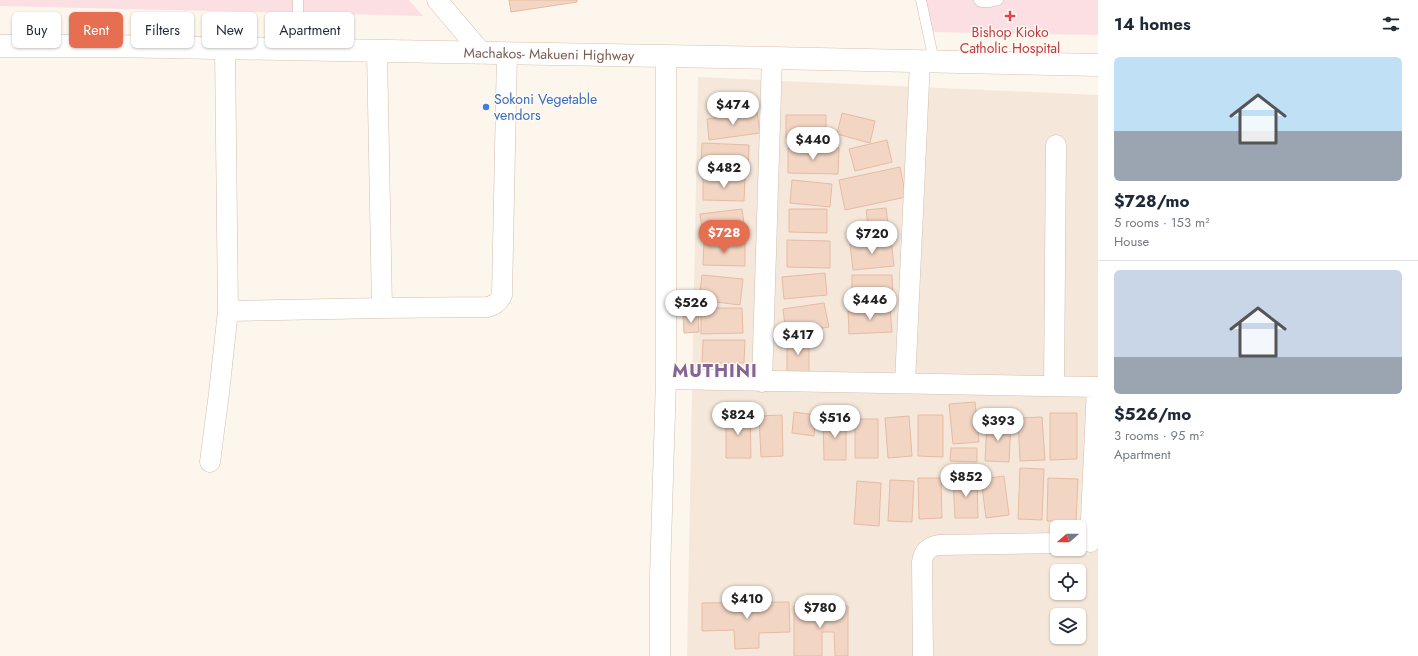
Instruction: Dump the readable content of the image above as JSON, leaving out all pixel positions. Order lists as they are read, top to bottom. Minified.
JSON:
{"streets":{"main road":["Machakos- Makueni Highway"]},"districts":["MUTHINI"],"places":{"health":["Bishop Kioko Catholic Hospital"],"other":["Sokoni Vegetable vendors"]},"north":"left","page":{"heading":"14 homes","chip":["Buy","Rent","Filters","New","Apartment"],"list":[{"name":"$728/mo","note":"5 rooms · 153 m² · House"},{"name":"$526/mo","note":"3 rooms · 95 m² · Apartment"}],"price":["$474","$440","$482","$728","$720","$446","$526","$417","$824","$516","$393","$852","$410","$780"]}}
